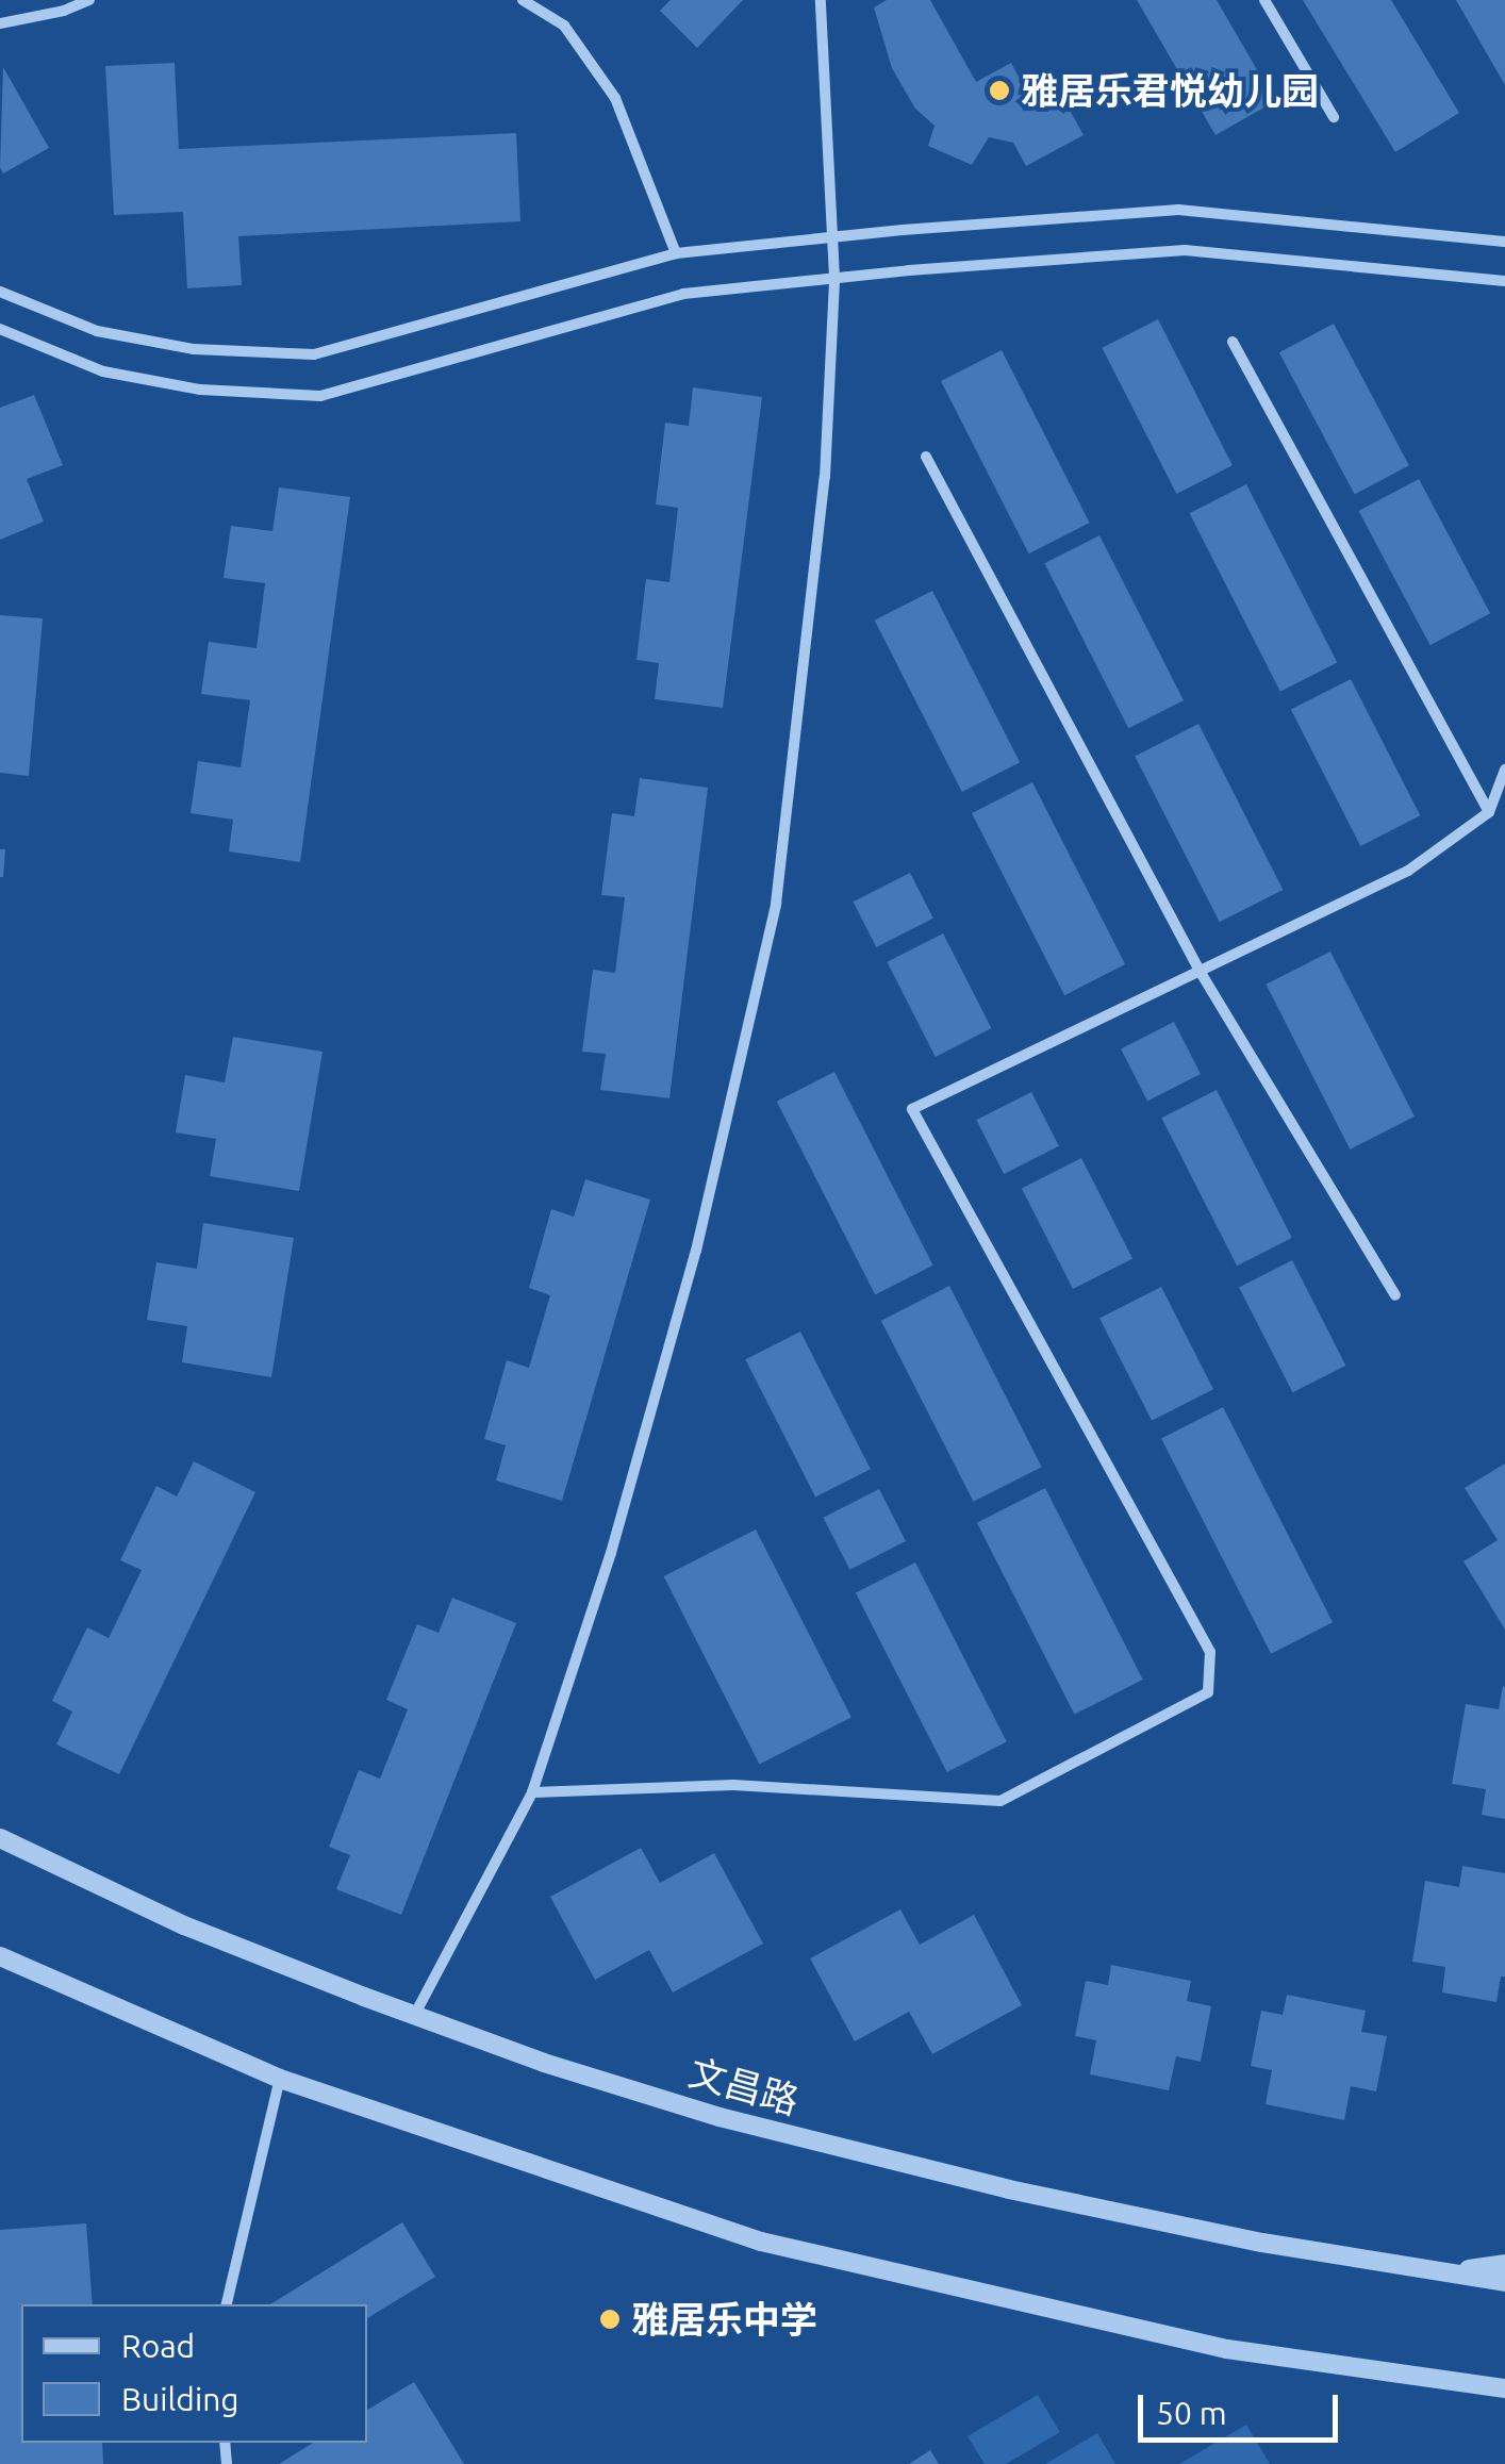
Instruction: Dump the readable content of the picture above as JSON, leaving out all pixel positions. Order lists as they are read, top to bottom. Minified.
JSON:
{"streets":{"street":["文昌路"]},"places":["雅居乐君悦幼儿园","雅居乐中学"],"legend":["Road","Building"],"scale_bar":"50 m"}
